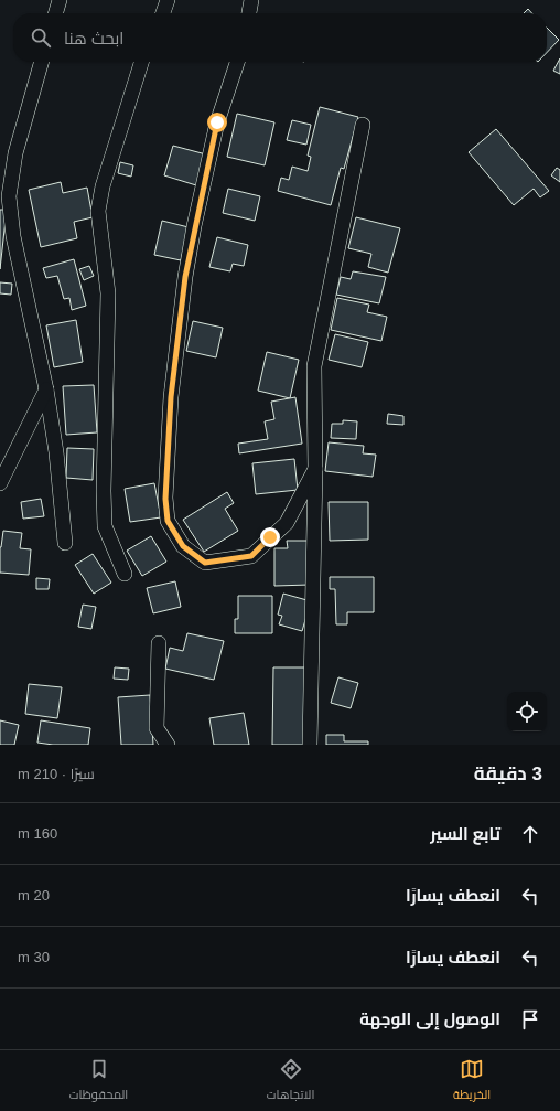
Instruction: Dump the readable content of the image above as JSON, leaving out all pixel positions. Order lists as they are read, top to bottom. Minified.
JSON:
{"page":{"search":"ابحث هنا","heading":["3 دقيقة","سيرًا · 210 m"],"list":[["تابع السير","160 m"],["انعطف يسارًا","20 m"],["انعطف يسارًا","30 m"],"الوصول إلى الوجهة"],"nav":["الخريطة","الاتجاهات","المحفوظات"]}}
